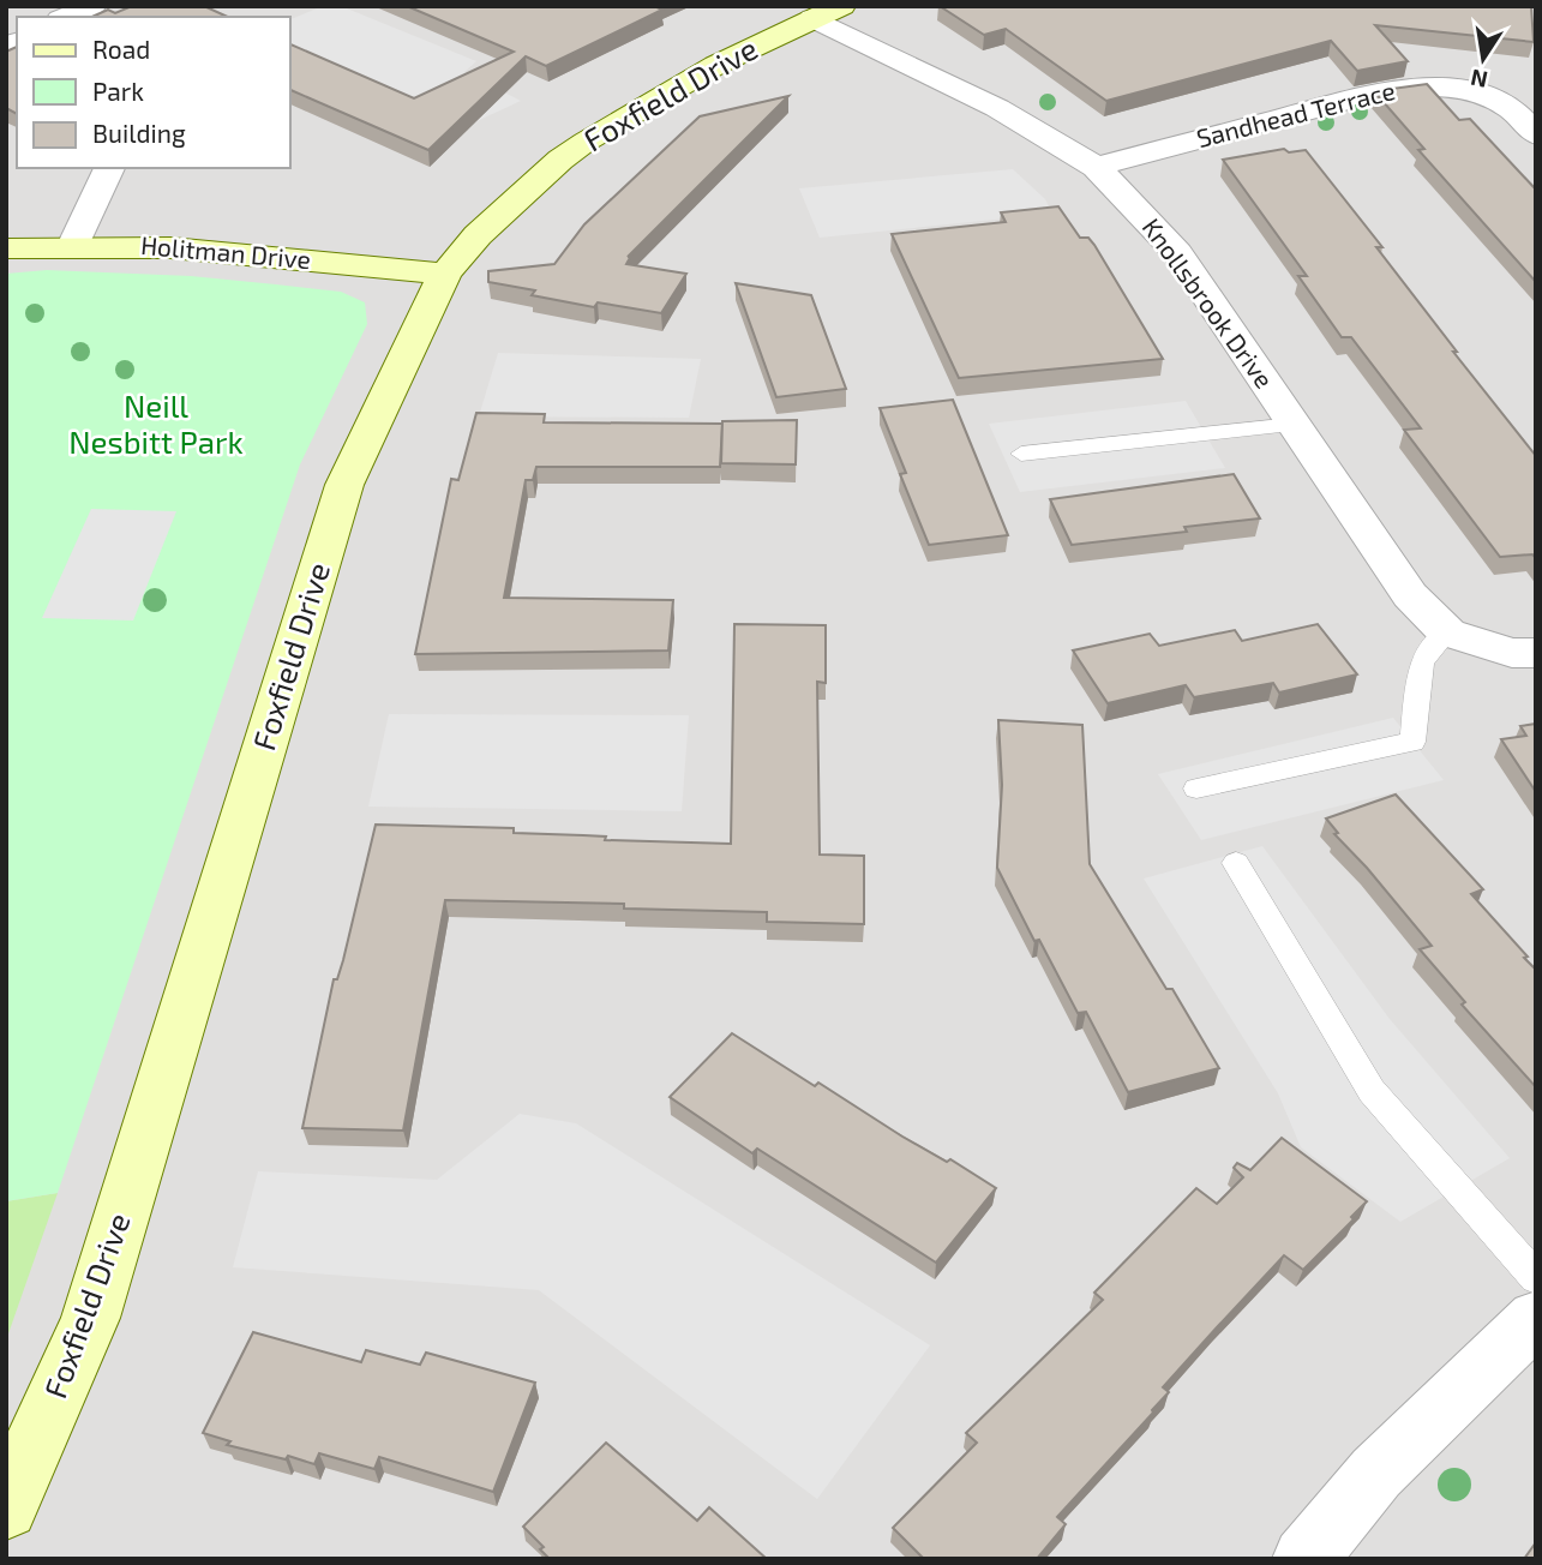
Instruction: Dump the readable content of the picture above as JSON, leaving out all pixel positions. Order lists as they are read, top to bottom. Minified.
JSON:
{"streets":{"street":["Foxfield Drive","Sandhead Terrace","Holitman Drive","Knollsbrook Drive"]},"crossings":[["Foxfield Drive","Holitman Drive"],["Foxfield Drive","Knollsbrook Drive"],["Sandhead Terrace","Knollsbrook Drive"]],"parks":["Neill Nesbitt Park"],"legend":["Road","Park","Building"],"north":"bottom"}
